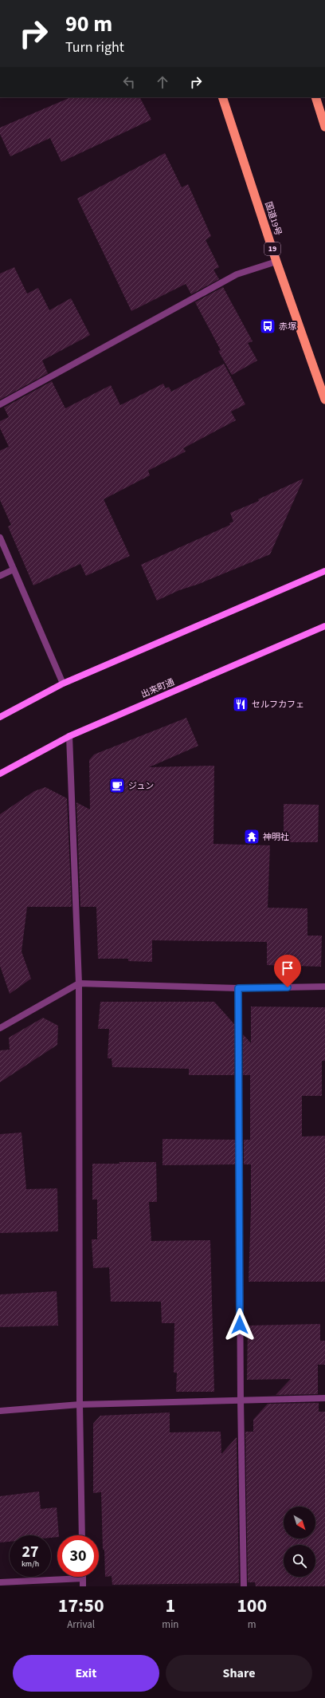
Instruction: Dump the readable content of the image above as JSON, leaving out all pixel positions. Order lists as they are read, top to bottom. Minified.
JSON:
{"streets":{"highway":["国道19号","19"],"main road":["出来町通"]},"places":{"bus stop":["赤塚"],"restaurant":["セルフカフェ"],"cafe":["ジュン"],"temple":["神明社"]},"north":"bottom right","page":{"turn":["90 m","Turn right"],"speed":"27 km/h","limit":"30","eta":["17:50","Arrival","1","min","100","m"],"buttons":["Exit","Share"]}}
